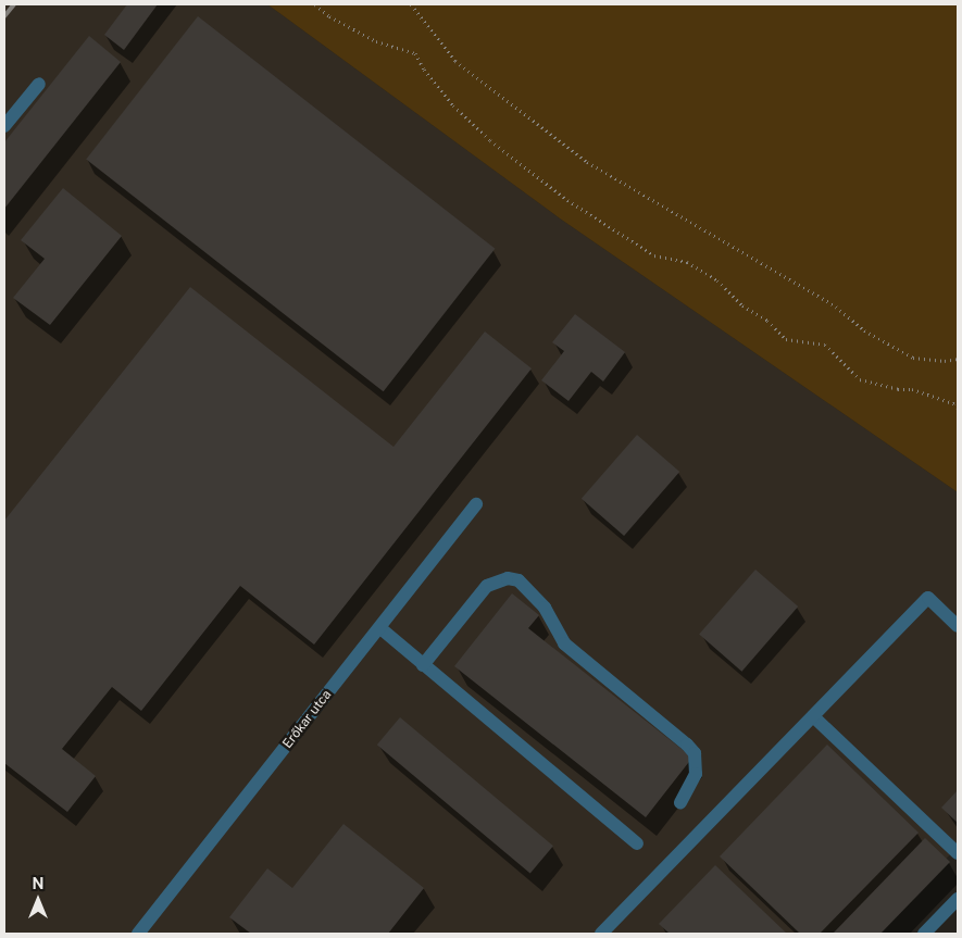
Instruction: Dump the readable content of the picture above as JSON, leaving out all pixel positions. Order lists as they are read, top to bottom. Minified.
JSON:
{"streets":{"street":["Erőkar utca"]},"north":"top"}
